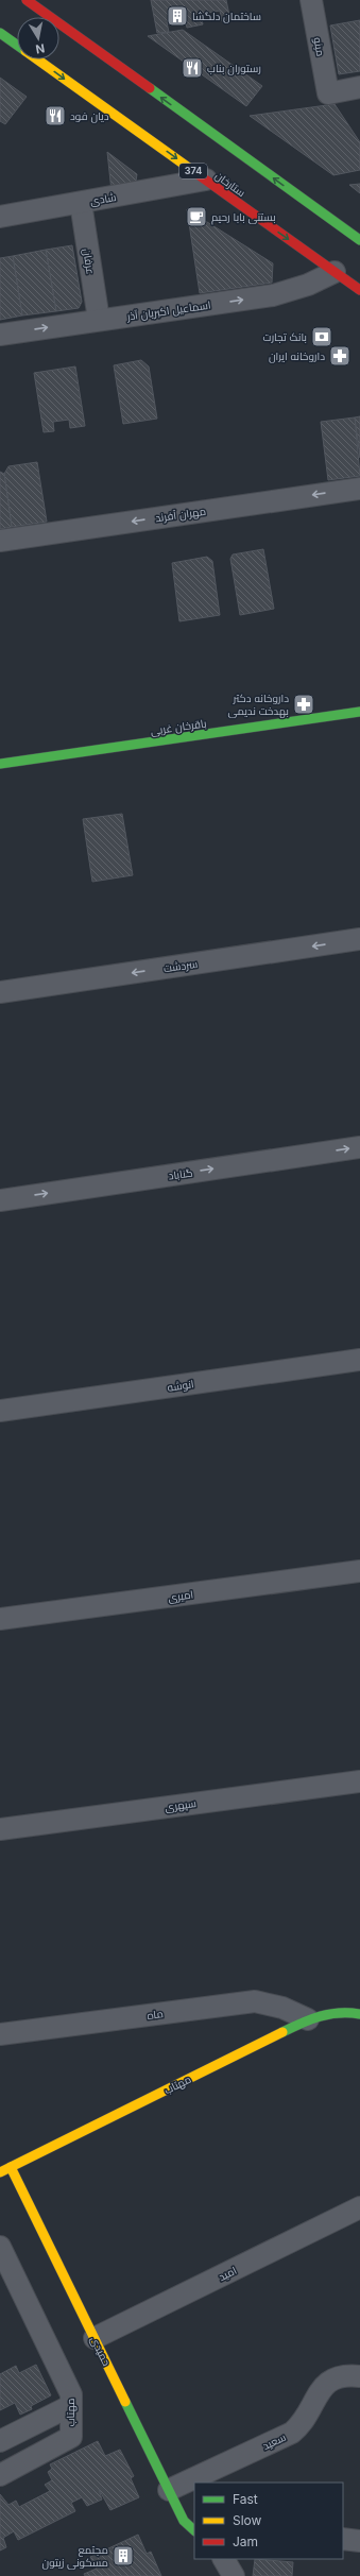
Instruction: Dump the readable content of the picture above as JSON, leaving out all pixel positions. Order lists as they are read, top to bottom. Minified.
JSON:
{"streets":{"main road":["374","ستارخان","باقرخان غربی","مهتاب","حمیدی"],"street":["مینو","شادی","عرفان","اسماعیل اکبریان آذر","مهران آفرند","سردشت","گناباد","انوشه","امیری","سپهری","ماه","امید","سعید"]},"crossings":[["ستارخان","شادی"],["ستارخان","اسماعیل اکبریان آذر"],["شادی","عرفان"],["عرفان","اسماعیل اکبریان آذر"],["ماه","مهتاب"],["مهتاب","حمیدی"],["امید","حمیدی"],["حمیدی","سعید"]],"one_way":["اسماعیل اکبریان آذر","مهران آفرند","سردشت","گناباد"],"places":{"building":["ساختمان دلگشا","مجتمع مسکونی زیتون"],"restaurant":["رستوران بناب","دیان فود"],"cafe":["بستنی بابا رحیم"],"bank":["بانک تجارت"],"pharmacy":["داروخانه ایران","داروخانه دکتر بهدخت ندیمی"]},"legend":["Fast","Slow","Jam"],"north":"bottom"}
